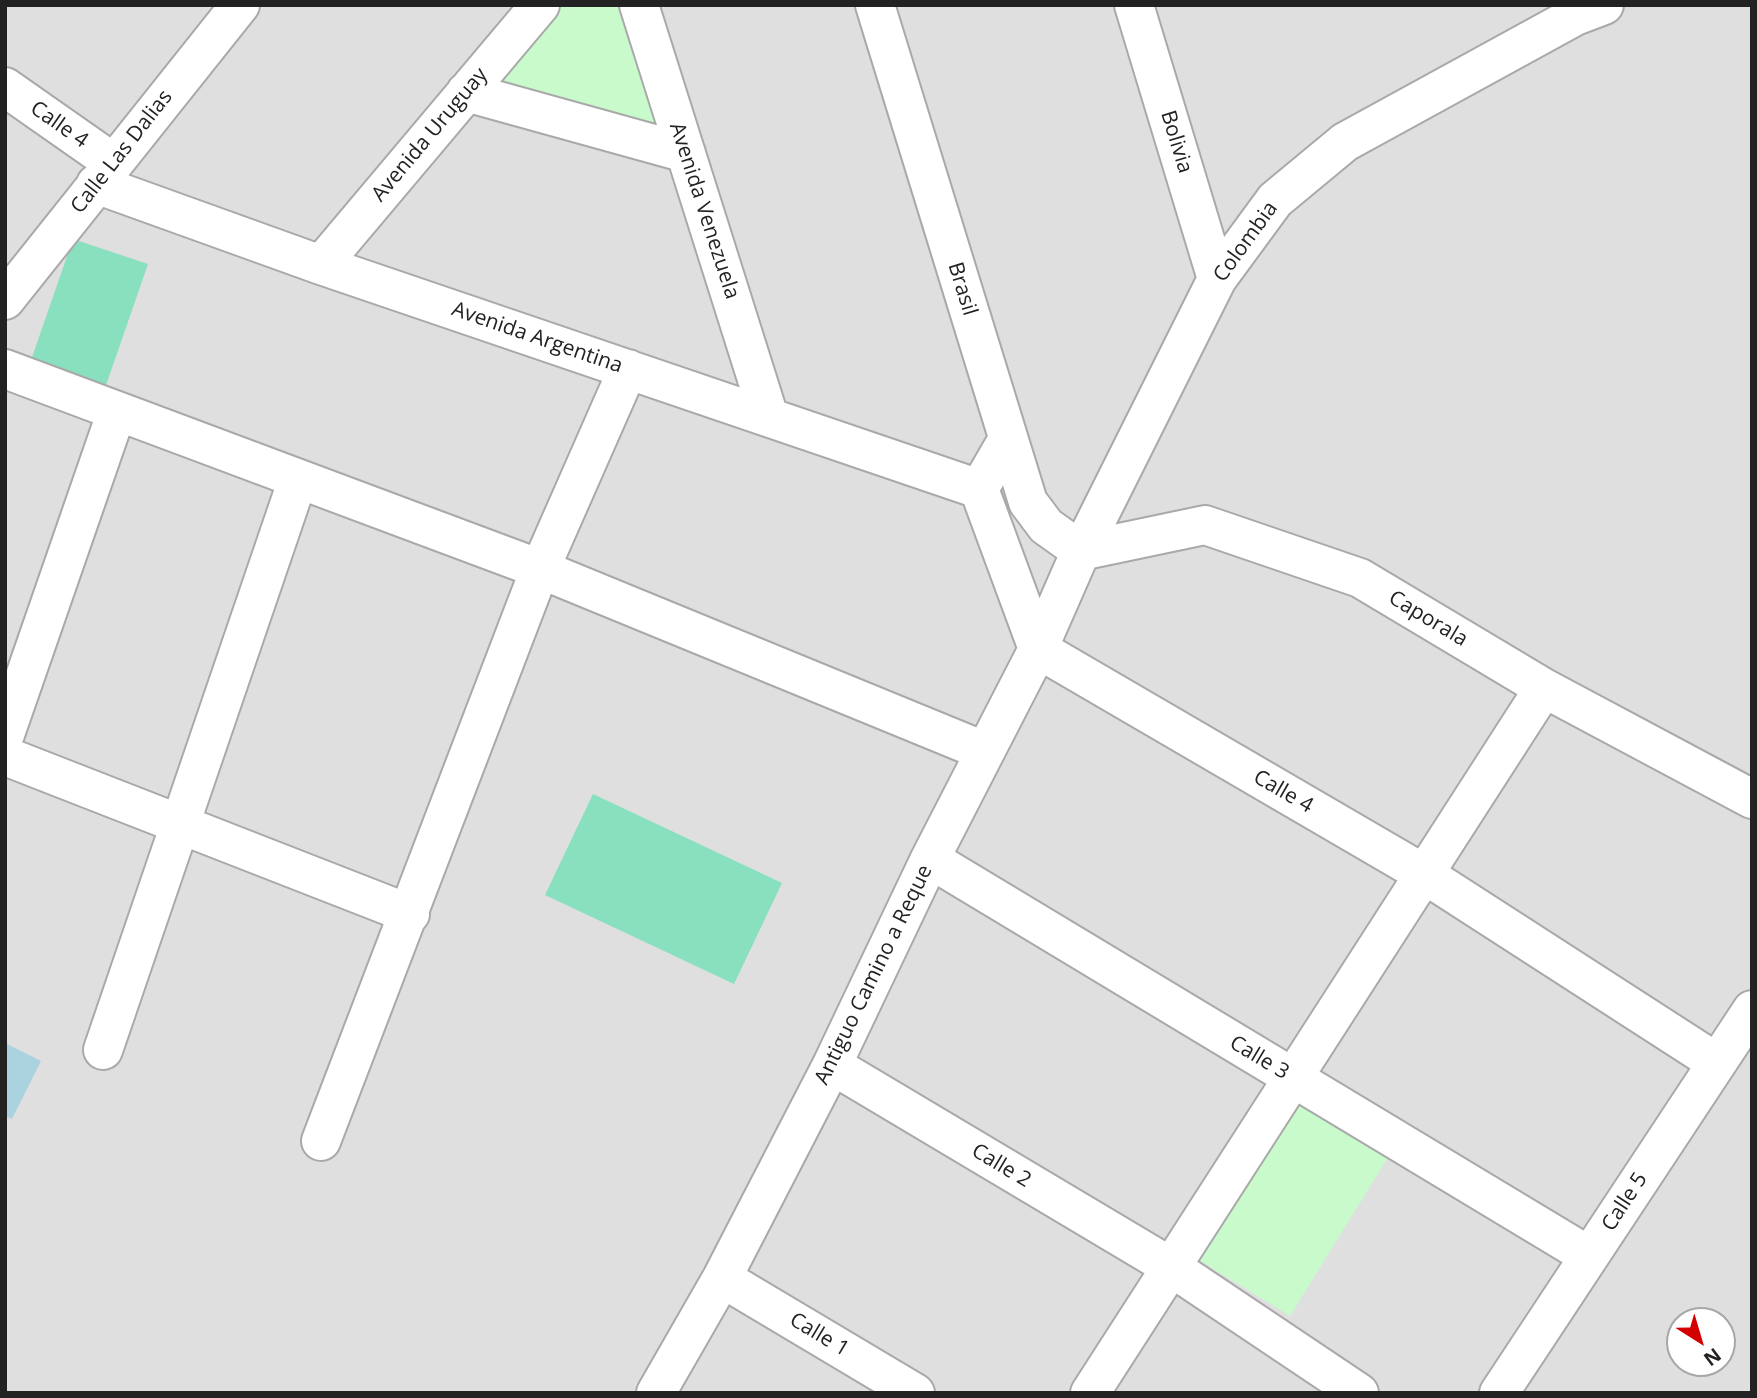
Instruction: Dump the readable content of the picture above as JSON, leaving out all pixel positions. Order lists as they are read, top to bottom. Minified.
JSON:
{"streets":{"street":["Calle 4","Avenida Uruguay","Bolivia","Calle Las Dalias","Avenida Venezuela","Colombia","Brasil","Avenida Argentina","Caporala","Antiguo Camino a Reque","Calle 3","Calle 2","Calle 5","Calle 1"]},"crossings":[["Calle 4","Calle Las Dalias"],["Calle 4","Avenida Argentina"],["Calle 4","Antiguo Camino a Reque"],["Calle 4","Calle 5"],["Avenida Uruguay","Avenida Argentina"],["Bolivia","Colombia"],["Calle Las Dalias","Avenida Argentina"],["Avenida Venezuela","Avenida Argentina"],["Colombia","Brasil"],["Colombia","Caporala"],["Colombia","Antiguo Camino a Reque"],["Brasil","Caporala"],["Brasil","Antiguo Camino a Reque"],["Caporala","Antiguo Camino a Reque"],["Antiguo Camino a Reque","Calle 3"],["Antiguo Camino a Reque","Calle 2"],["Antiguo Camino a Reque","Calle 1"],["Calle 3","Calle 5"]],"north":"bottom right"}
